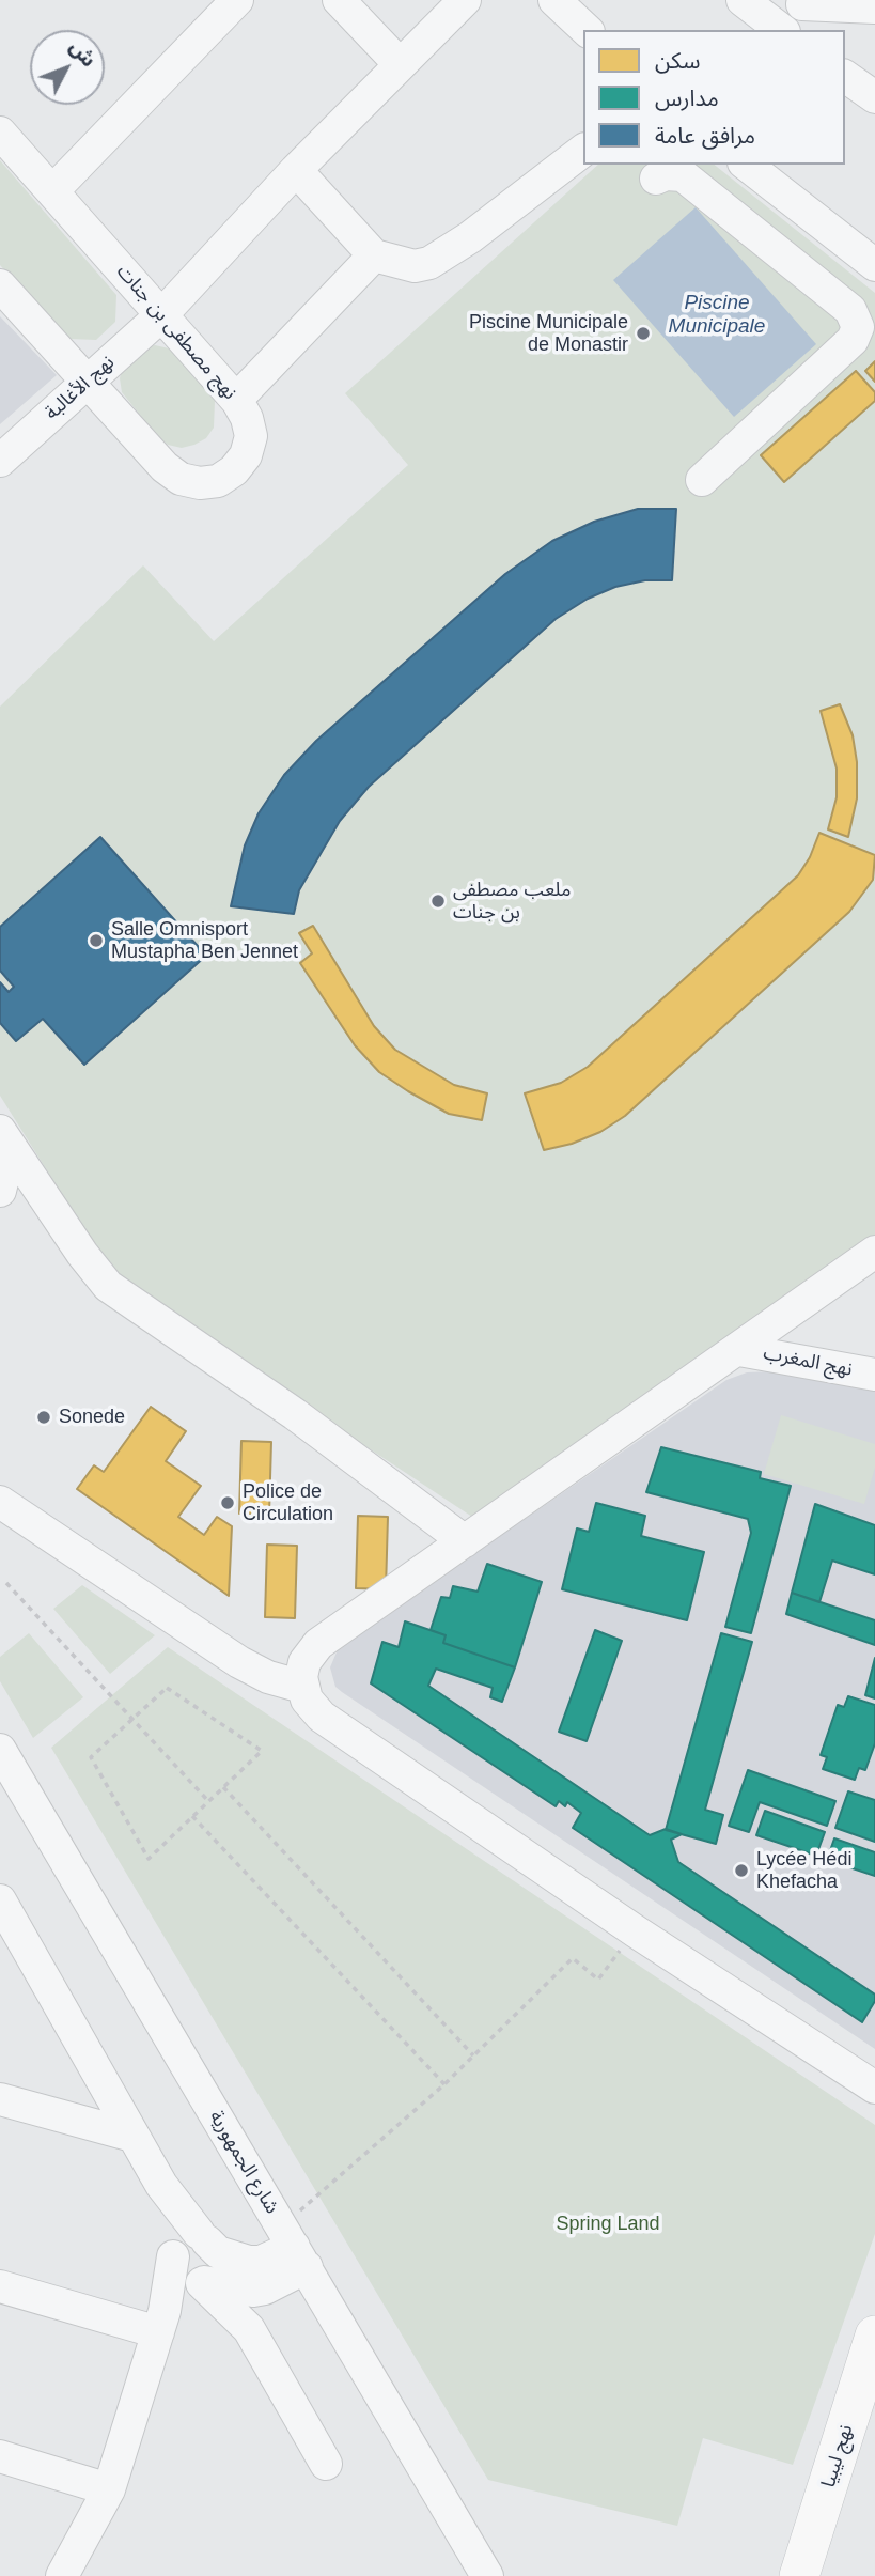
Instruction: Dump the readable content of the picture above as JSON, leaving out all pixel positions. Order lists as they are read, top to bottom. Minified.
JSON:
{"streets":{"main road":["نهج ليبيا"],"street":["نهج مصطفى بن جنات","نهج الأغالبة","نهج المغرب","شارع الجمهورية"]},"crossings":[["نهج مصطفى بن جنات","نهج الأغالبة"]],"water":["Piscine Municipale"],"parks":["Spring Land"],"places":["Piscine Municipale de Monastir","ملعب مصطفى بن جنات","Salle Omnisport Mustapha Ben Jennet","Sonede","Police de Circulation","Lycée Hédi Khefacha"],"legend":["سكن","مدارس","مرافق عامة"],"north":"top right"}
